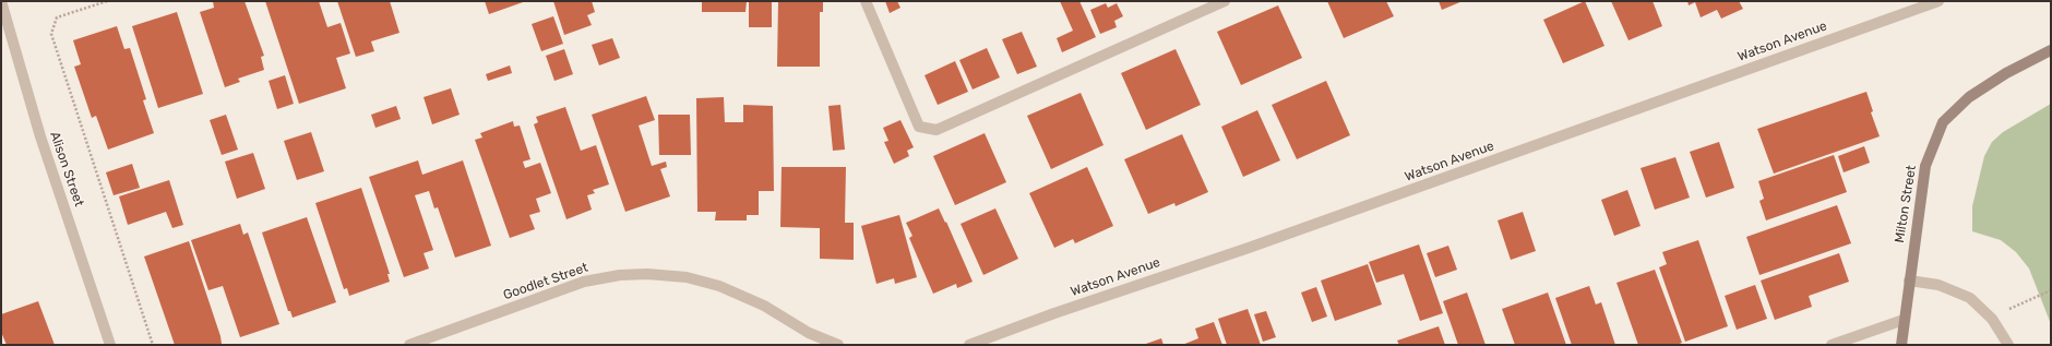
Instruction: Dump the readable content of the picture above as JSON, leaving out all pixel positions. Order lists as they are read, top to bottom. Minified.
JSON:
{"streets":{"main road":["Milton Street"],"street":["Watson Avenue","Alison Street","Goodlet Street"]}}
